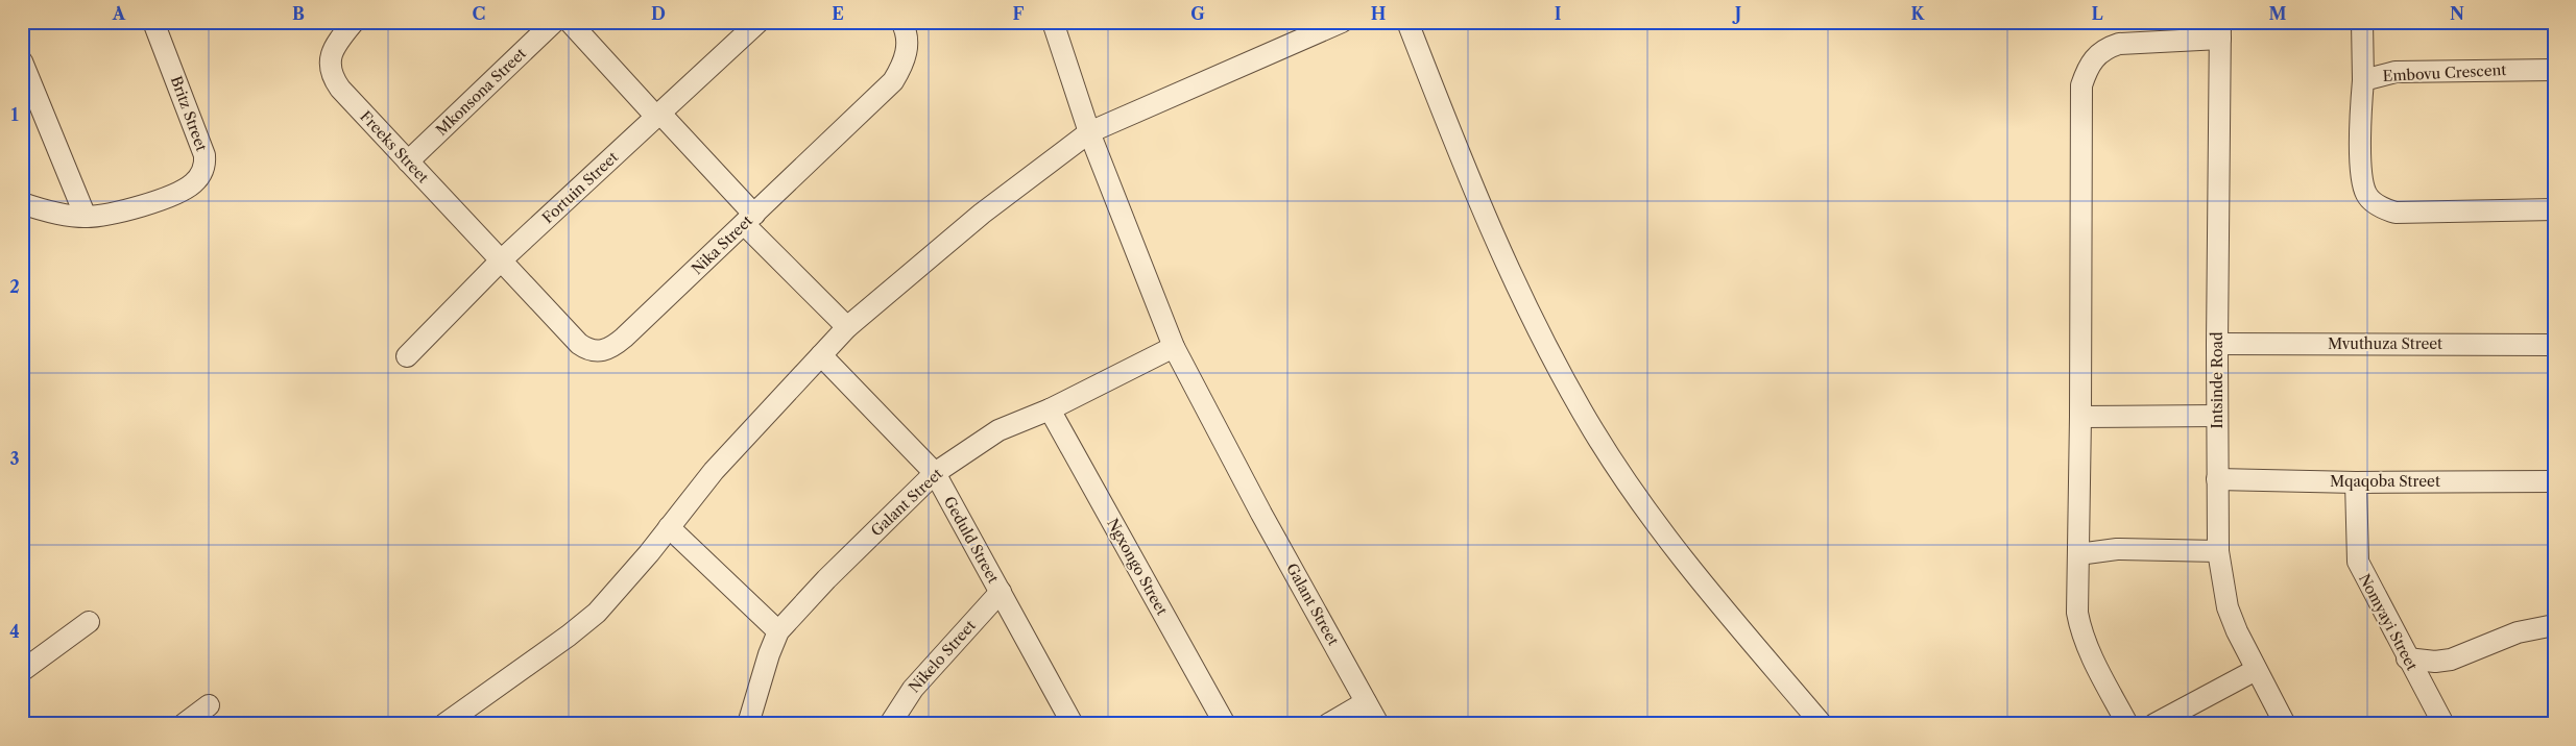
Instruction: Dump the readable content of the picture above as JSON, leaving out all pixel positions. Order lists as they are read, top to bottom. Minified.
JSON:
{"streets":{"street":["Embovu Crescent","Mkonsona Street","Britz Street","Freeks Street","Fortuin Street","Nika Street","Mvuthuza Street","Intsinde Road","Mqaqoba Street","Galant Street","Geduld Street","Ngxongo Street","Nomyayi Street","Nikelo Street"]},"crossings":[["Mkonsona Street","Freeks Street"],["Freeks Street","Fortuin Street"],["Freeks Street","Nika Street"],["Fortuin Street","Nika Street"],["Mvuthuza Street","Intsinde Road"],["Intsinde Road","Mqaqoba Street"],["Mqaqoba Street","Nomyayi Street"],["Galant Street","Geduld Street"],["Galant Street","Ngxongo Street"],["Geduld Street","Nikelo Street"]],"grid":{"columns":["A","B","C","D","E","F","G","H","I","J","K","L","M","N"],"rows":["1","2","3","4"]}}
